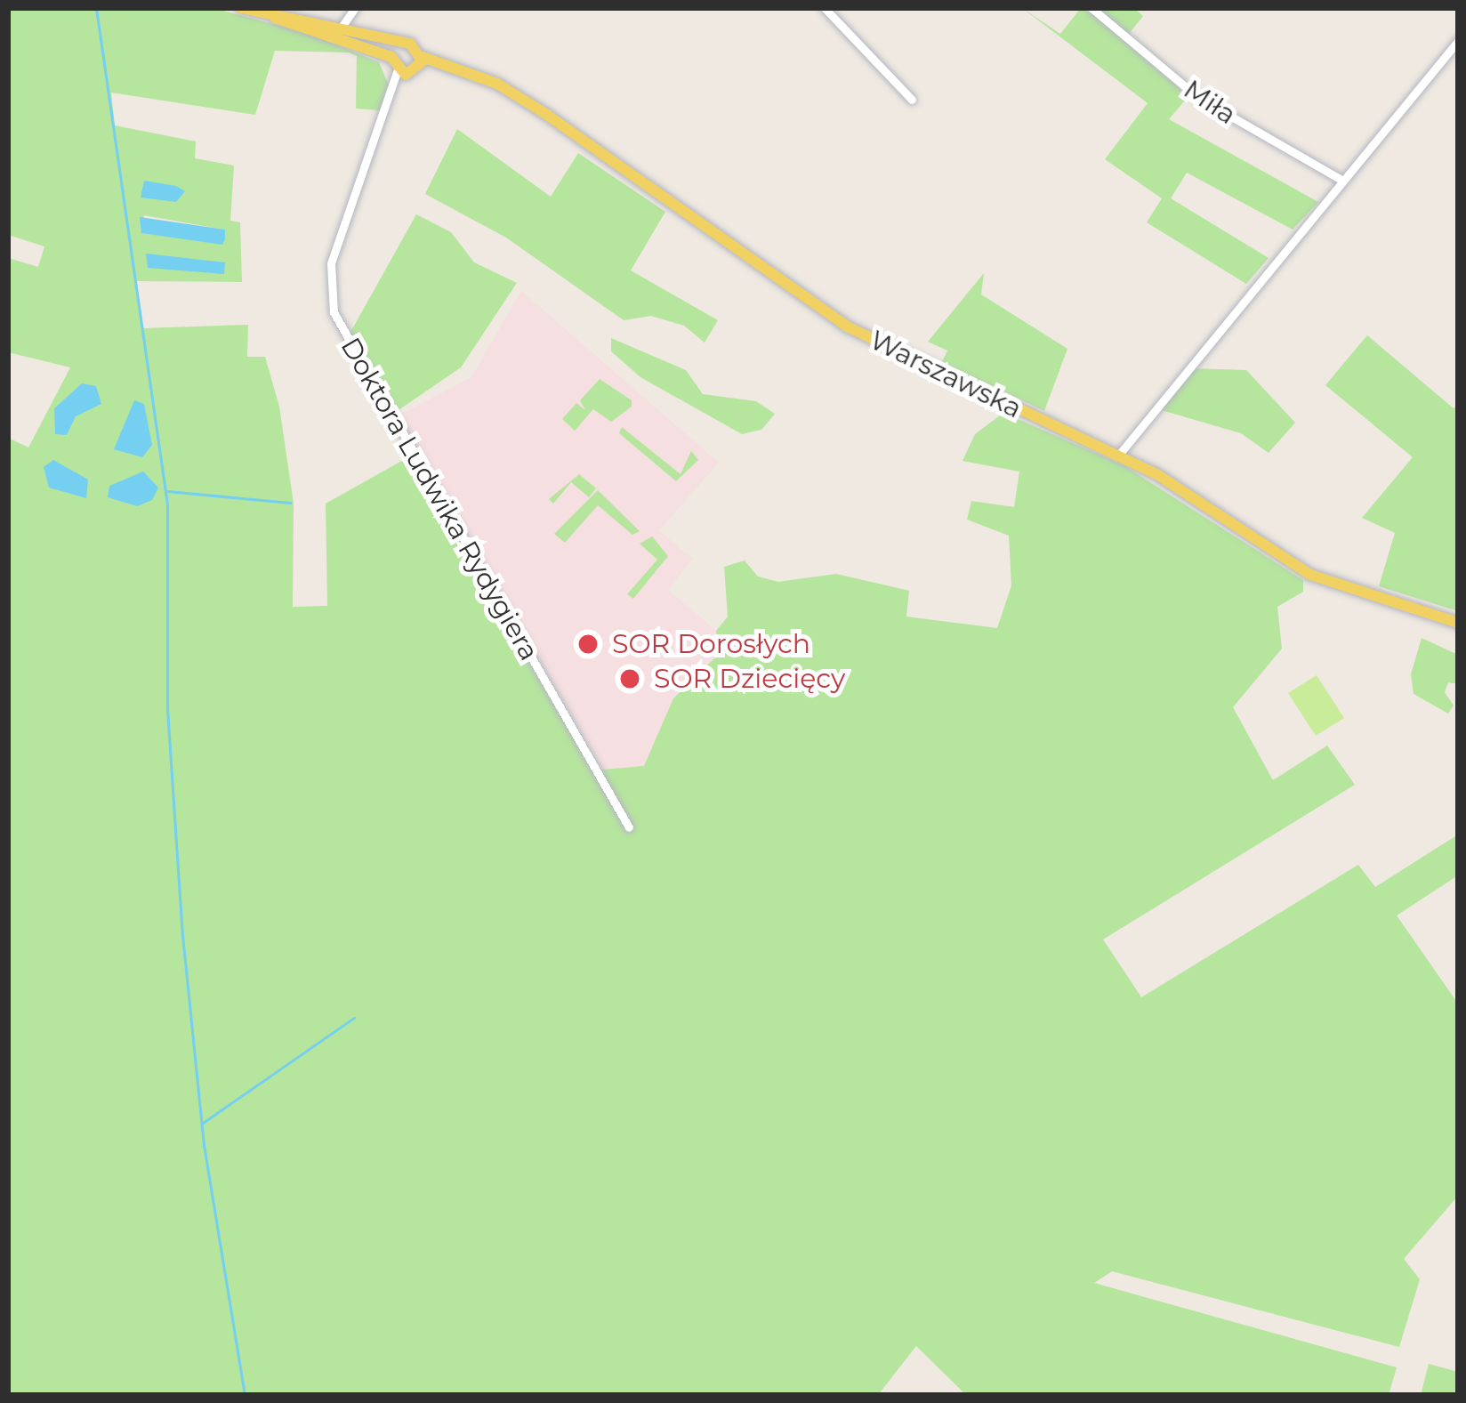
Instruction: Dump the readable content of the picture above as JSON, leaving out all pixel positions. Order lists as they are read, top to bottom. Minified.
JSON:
{"streets":{"main road":["Warszawska"],"street":["Miła","Doktora Ludwika Rydygiera"]},"places":["SOR Dorosłych","SOR Dziecięcy"]}
